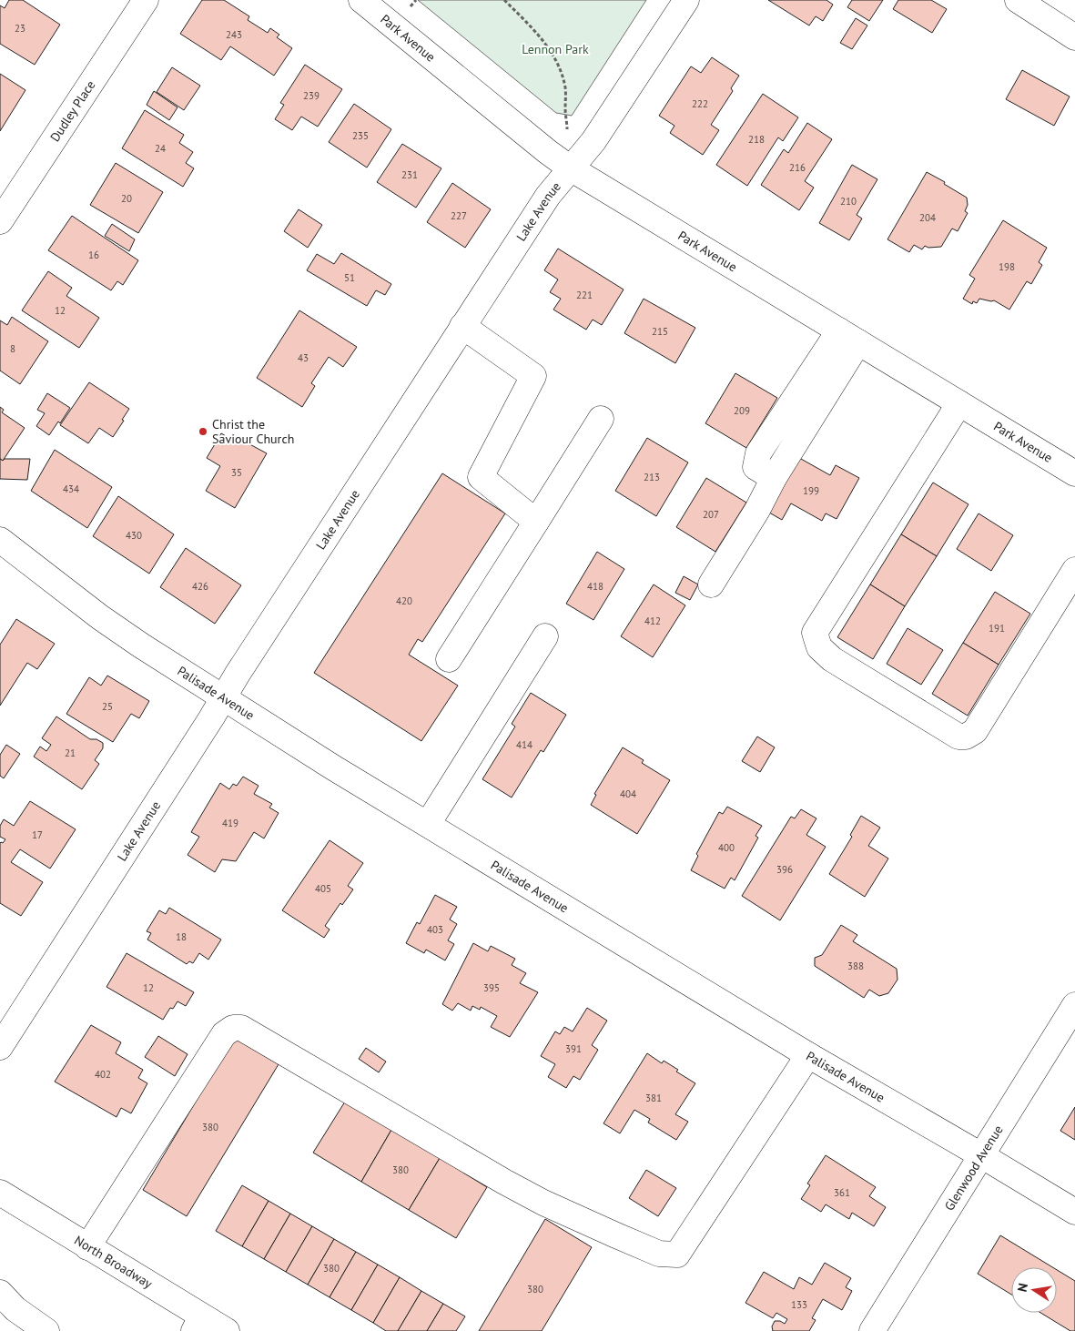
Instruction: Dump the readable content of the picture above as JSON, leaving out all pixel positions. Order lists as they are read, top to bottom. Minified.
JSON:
{"streets":{"street":["Park Avenue","Dudley Place","Lake Avenue","Palisade Avenue","Glenwood Avenue","North Broadway"]},"crossings":[["Park Avenue","Lake Avenue"],["Lake Avenue","Palisade Avenue"],["Palisade Avenue","Glenwood Avenue"]],"parks":["Lennon Park"],"places":["Christ the Saviour Church"],"house_numbers":["23","243","239","222","235","218","24","216","231","20","210","227","204","16","198","51","221","12","215","8","43","209","35","213","434","199","207","430","426","418","420","412","191","25","414","21","404","419","17","400","396","405","403","18","388","12","395","391","402","381","380","380","361","380","380","133"],"north":"left"}
